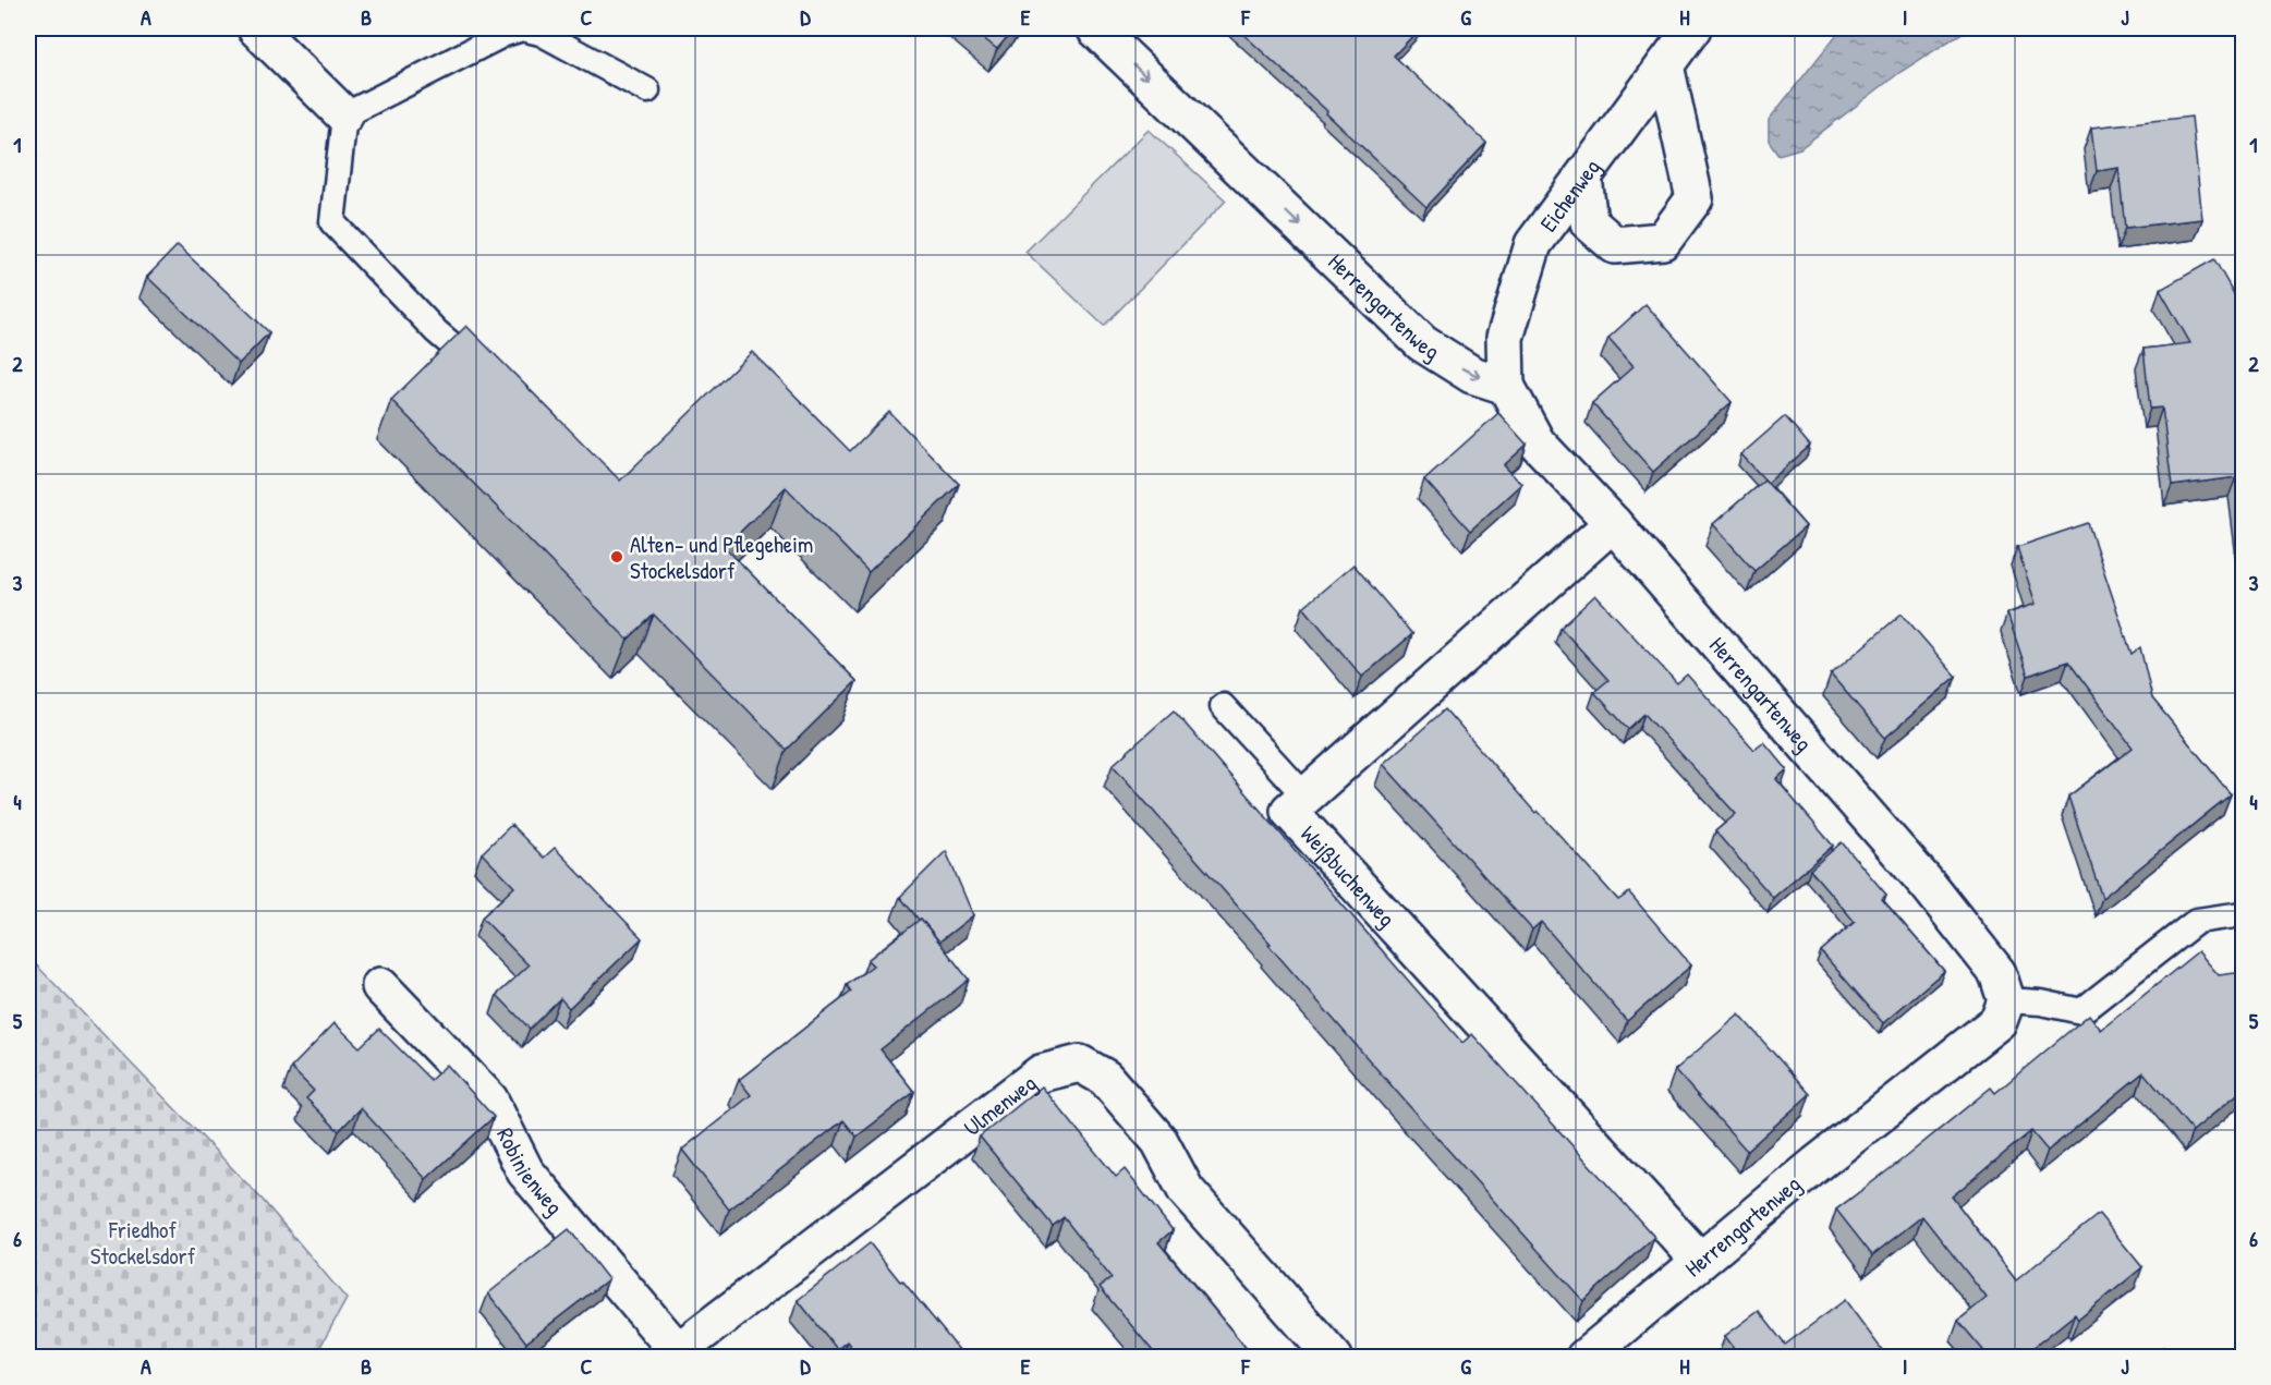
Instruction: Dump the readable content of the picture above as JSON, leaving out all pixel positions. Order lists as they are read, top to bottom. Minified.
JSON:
{"streets":{"street":["Eichenweg","Herrengartenweg","Weißbuchenweg","Ulmenweg","Robinienweg"]},"crossings":[["Eichenweg","Herrengartenweg"],["Herrengartenweg","Weißbuchenweg"],["Ulmenweg","Robinienweg"]],"parks":["Friedhof Stockelsdorf"],"places":["Alten- und Pflegeheim Stockelsdorf"],"grid":{"columns":["A","B","C","D","E","F","G","H","I","J"],"rows":["1","2","3","4","5","6"]}}
